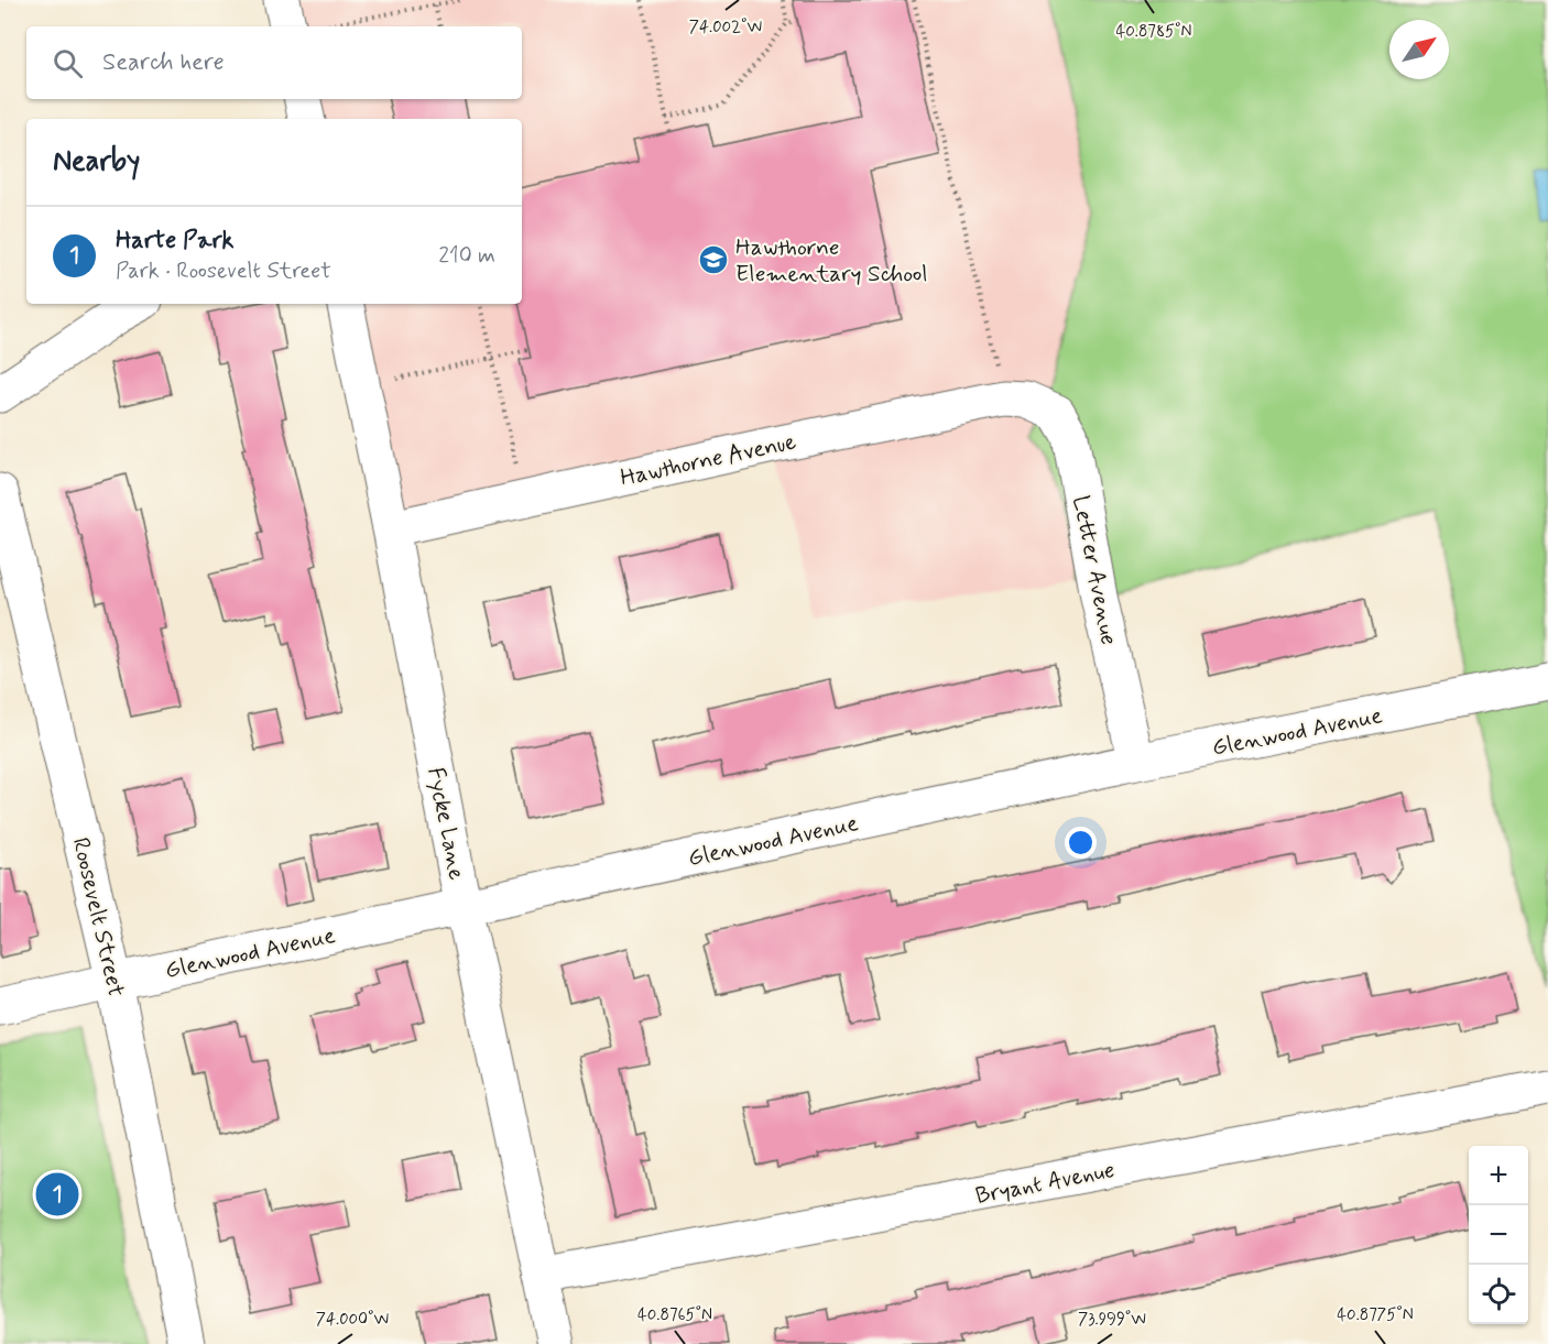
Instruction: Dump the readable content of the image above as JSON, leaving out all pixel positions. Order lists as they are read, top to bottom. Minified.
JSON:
{"streets":{"street":["Hawthorne Avenue","Letter Avenue","Glenwood Avenue","Fycke Lane","Roosevelt Street","Bryant Avenue"]},"crossings":[["Hawthorne Avenue","Letter Avenue"],["Hawthorne Avenue","Fycke Lane"],["Letter Avenue","Glenwood Avenue"],["Glenwood Avenue","Fycke Lane"],["Glenwood Avenue","Roosevelt Street"],["Fycke Lane","Bryant Avenue"]],"places":{"school or university":["Hawthorne Elementary School"]},"north":"top right","page":{"search":"Search here","heading":"Nearby","list":[{"mark":"1","name":"Harte Park","note":"Park · Roosevelt Street","value":"210 m"}],"map_buttons":["+","−"],"pins":"1"},"coordinates":["74.002°W","40.8785°N","40.8765°N","40.8775°N","74.000°W","73.999°W"]}
